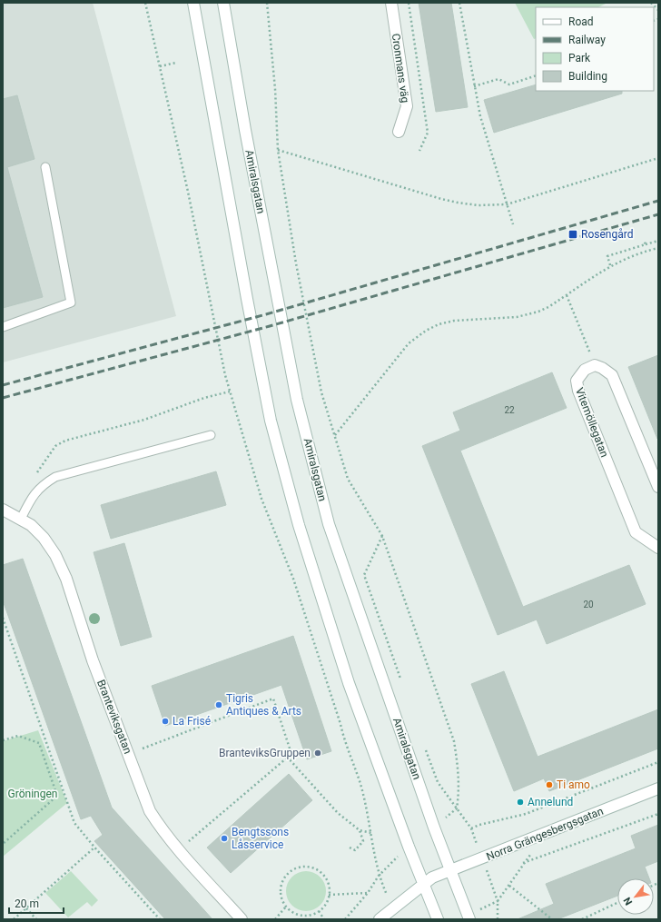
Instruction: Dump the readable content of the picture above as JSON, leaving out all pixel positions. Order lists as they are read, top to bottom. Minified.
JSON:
{"streets":{"main road":["Cronmans väg","Amiralsgatan","Vitemöllegatan","Branteviksgatan","Norra Grängesbergsgatan"]},"crossings":[["Amiralsgatan","Norra Grängesbergsgatan"]],"parks":["Gröningen"],"places":{"transit":["Rosengård"],"other":["Tigris Antiques & Arts","La Frisé","BranteviksGruppen","Ti amo","Annelund","Bengtssons Låsservice"]},"house_numbers":["22","20"],"legend":["Road","Railway","Park","Building"],"scale_bar":"20 m","north":"bottom left"}
